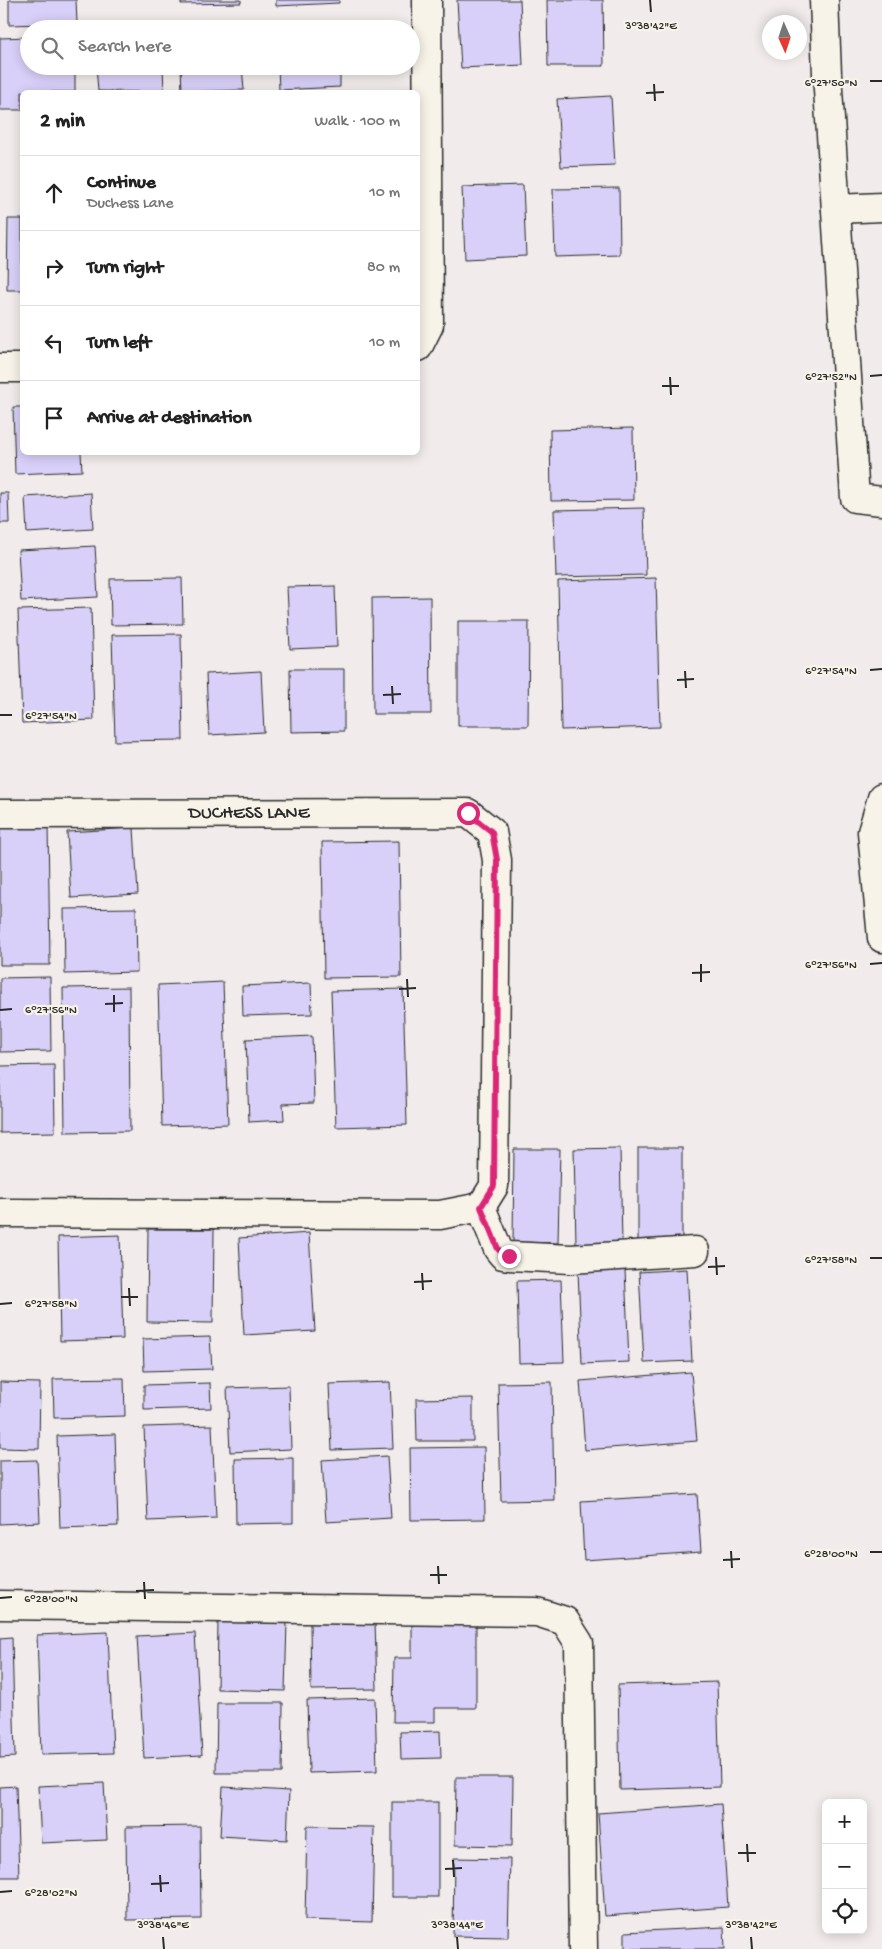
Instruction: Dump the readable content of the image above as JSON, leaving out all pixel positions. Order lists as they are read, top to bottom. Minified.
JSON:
{"streets":{"street":["DUCHESS LANE"]},"north":"bottom","page":{"search":"Search here","heading":["2 min","Walk · 100 m"],"list":[["Continue","Duchess Lane","10 m"],["Turn right","80 m"],["Turn left","10 m"],"Arrive at destination"],"map_buttons":["+","−"]},"coordinates":["3°38'42\"E","6°27'50\"N","6°27'52\"N","6°27'54\"N","6°27'56\"N","6°27'58\"N","6°28'00\"N","6°28'02\"N","3°38'46\"E","3°38'44\"E"]}
